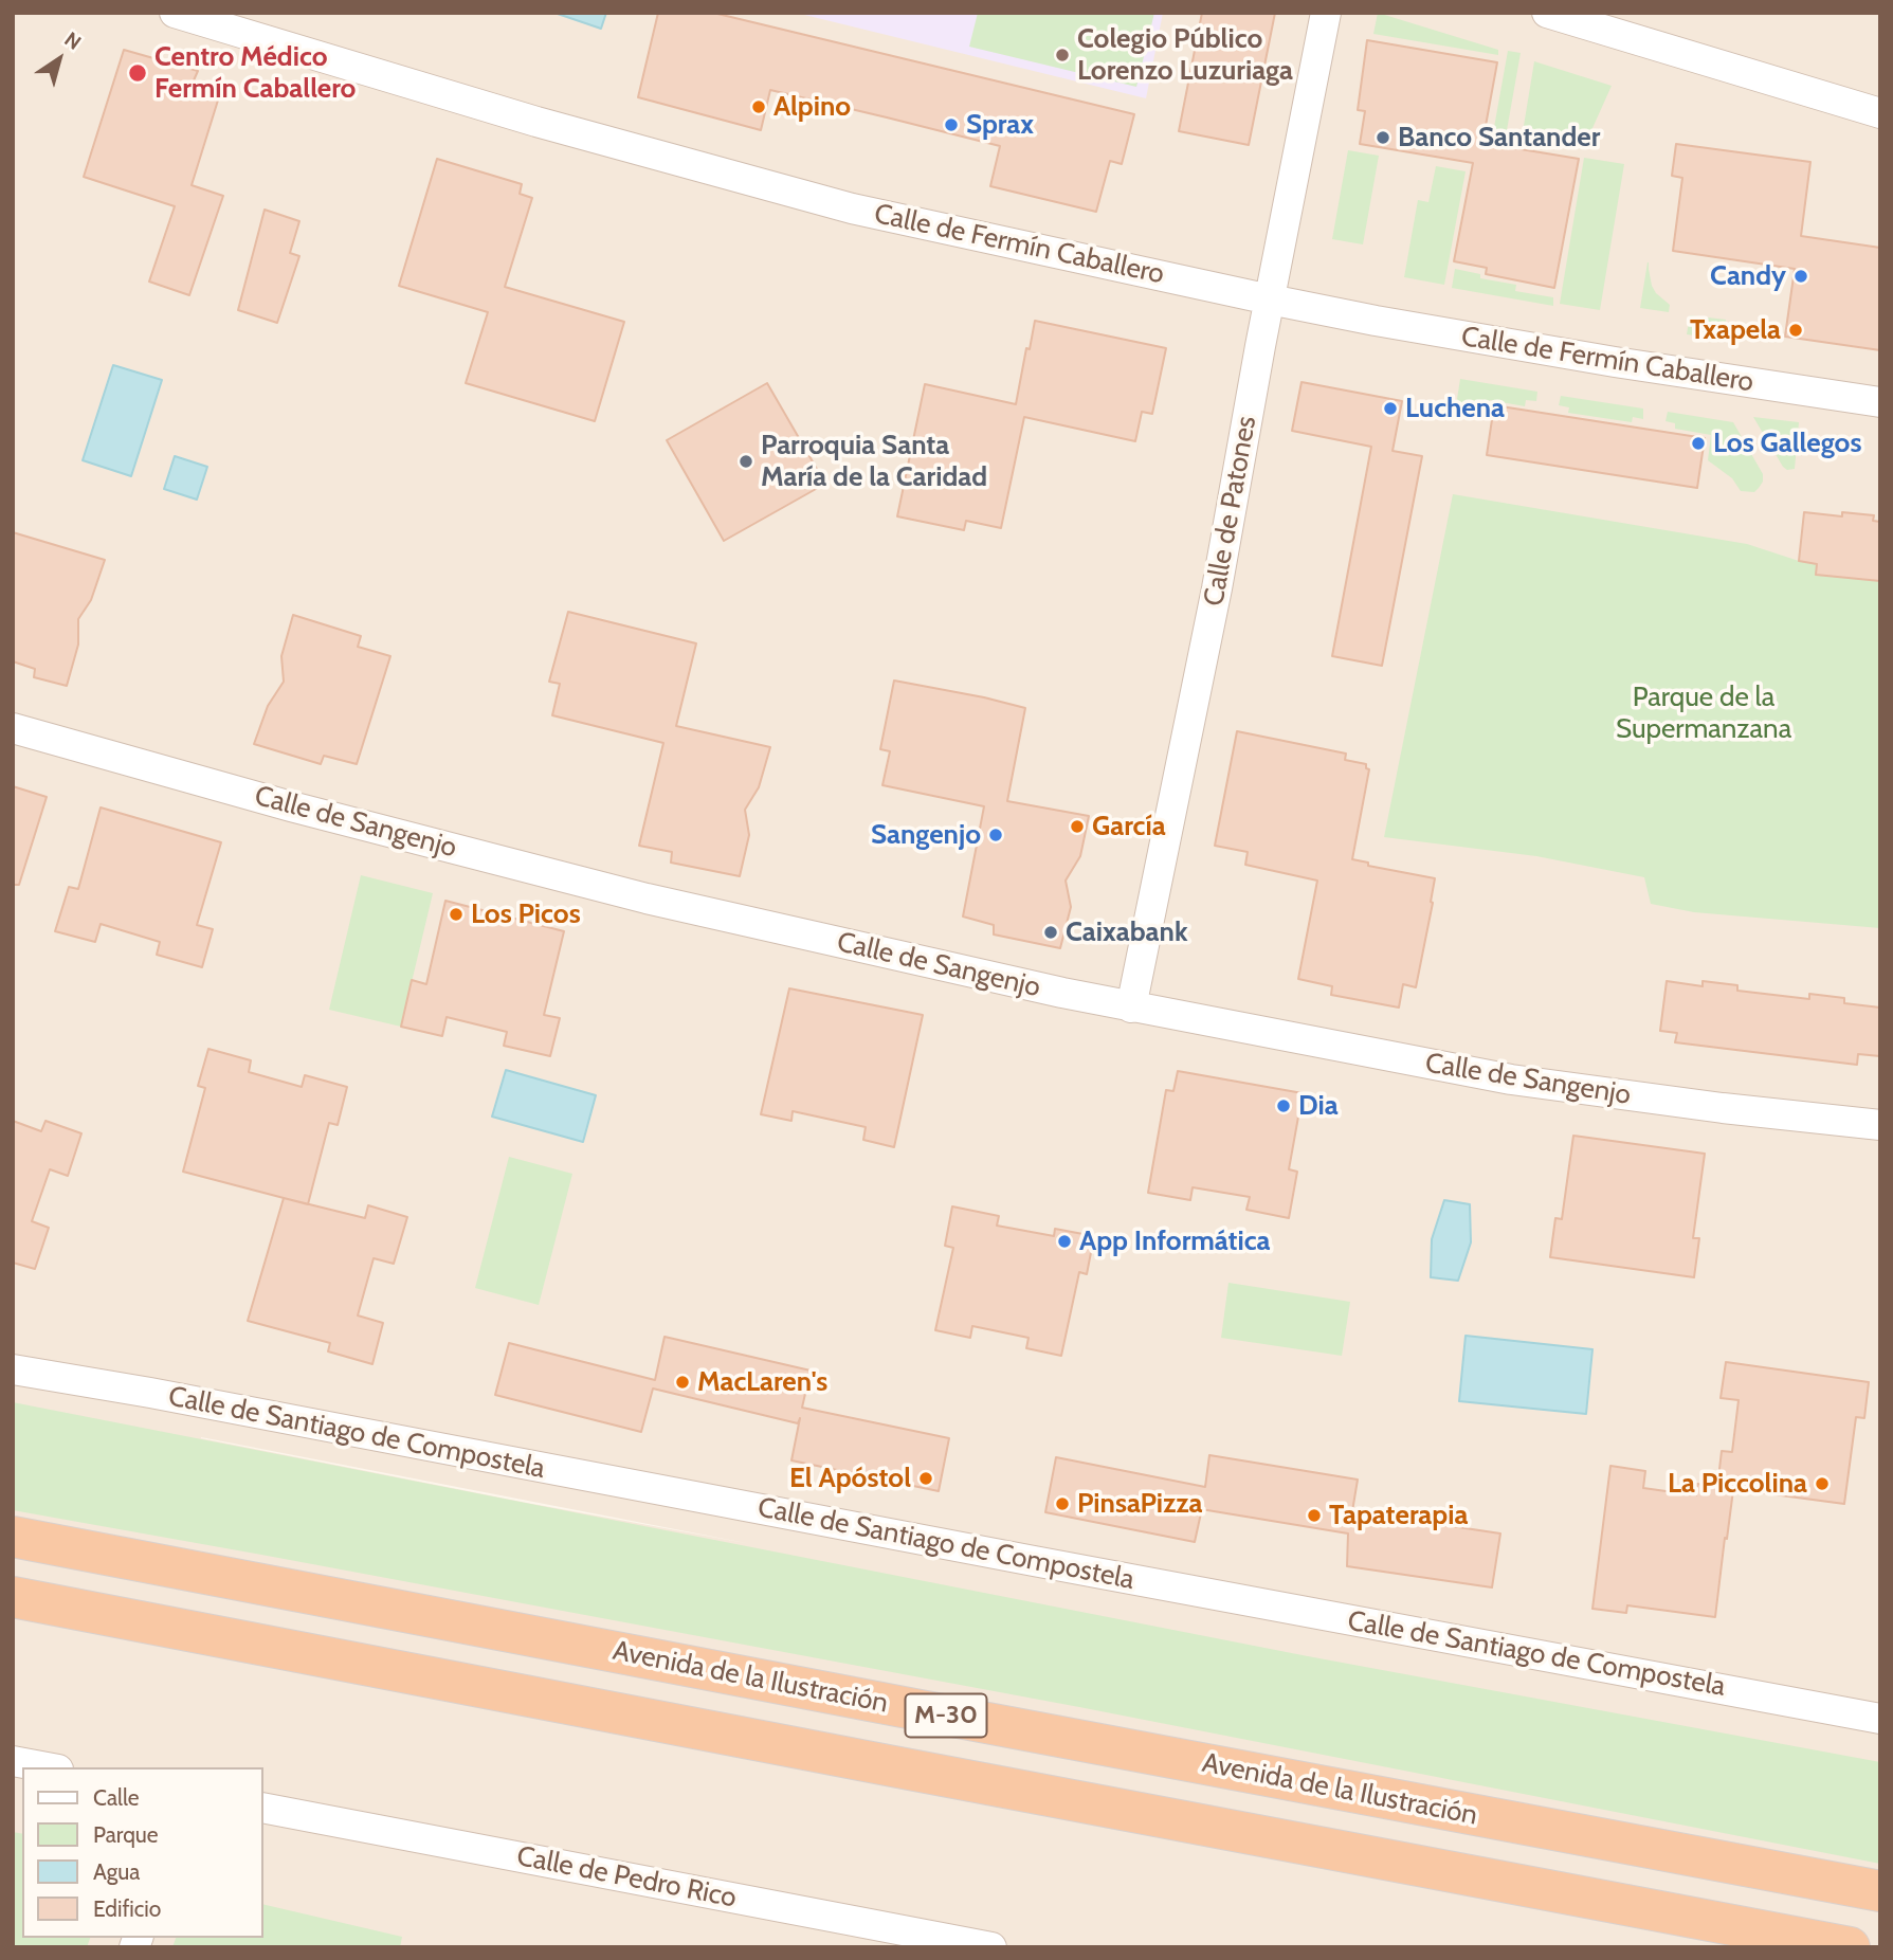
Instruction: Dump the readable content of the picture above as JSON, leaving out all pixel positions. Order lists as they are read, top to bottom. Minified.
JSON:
{"streets":{"highway":["Avenida de la Ilustración","M-30"],"street":["Calle de Fermín Caballero","Calle de Patones","Calle de Sangenjo","Calle de Santiago de Compostela","Calle de Pedro Rico"]},"crossings":[["Calle de Fermín Caballero","Calle de Patones"],["Calle de Patones","Calle de Sangenjo"]],"parks":["Parque de la Supermanzana"],"places":["Colegio Público Lorenzo Luzuriaga","Centro Médico Fermín Caballero","Alpino","Sprax","Banco Santander","Candy","Txapela","Luchena","Los Gallegos","Parroquia Santa María de la Caridad","García","Sangenjo","Los Picos","Caixabank","Dia","App Informática","MacLaren's","El Apóstol","La Piccolina","PinsaPizza","Tapaterapia"],"legend":["Calle","Parque","Agua","Edificio"],"north":"top right"}
